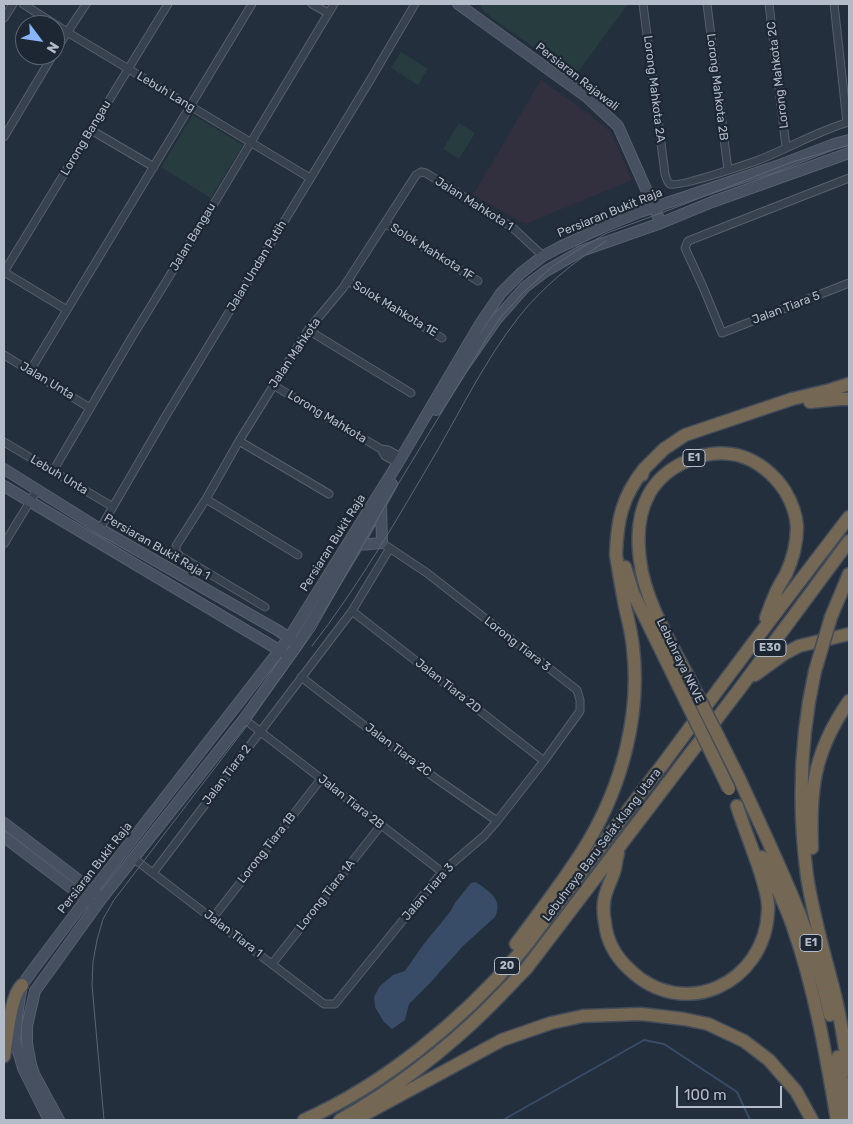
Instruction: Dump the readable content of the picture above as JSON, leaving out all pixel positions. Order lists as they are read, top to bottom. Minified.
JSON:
{"streets":{"highway":["E1","E30","Lebuhraya NKVE","Lebuhraya Baru Selat Klang Utara","20"],"main road":["Persiaran Rajawali","Persiaran Bukit Raja","Persiaran Bukit Raja 1"],"street":["Lorong Mahkota 2C","Lorong Mahkota 2B","Lorong Mahkota 2A","Lebuh Lang","Lorong Bangau","Jalan Mahkota 1","Jalan Bangau","Solok Mahkota 1F","Jalan Undan Putih","Jalan Tiara 5","Solok Mahkota 1E","Jalan Mahkota","Jalan Unta","Lorong Mahkota","Lebuh Unta","Lorong Tiara 3","Jalan Tiara 2D","Jalan Tiara 2C","Jalan Tiara 2","Jalan Tiara 2B","Lorong Tiara 1B","Jalan Tiara 3","Lorong Tiara 1A","Jalan Tiara 1"]},"crossings":[["Persiaran Rajawali","Persiaran Bukit Raja"],["Lorong Mahkota 2B","Lorong Mahkota 2A"],["Lebuh Lang","Lorong Bangau"],["Lebuh Lang","Jalan Bangau"],["Lebuh Lang","Jalan Undan Putih"],["Jalan Mahkota 1","Persiaran Bukit Raja"],["Jalan Mahkota 1","Jalan Mahkota"],["Persiaran Bukit Raja","Lorong Mahkota"],["Persiaran Bukit Raja","Persiaran Bukit Raja 1"],["Persiaran Bukit Raja","Jalan Tiara 2B"],["Persiaran Bukit Raja","Jalan Tiara 1"],["Jalan Bangau","Jalan Unta"],["Jalan Bangau","Lebuh Unta"],["Solok Mahkota 1F","Jalan Mahkota"],["Jalan Undan Putih","Lebuh Unta"],["Jalan Undan Putih","Persiaran Bukit Raja 1"],["Solok Mahkota 1E","Jalan Mahkota"],["Jalan Mahkota","Lorong Mahkota"],["Lorong Tiara 3","Jalan Tiara 2D"],["Lorong Tiara 3","Jalan Tiara 2"],["Lorong Tiara 3","Jalan Tiara 3"],["Lebuhraya NKVE","Lebuhraya Baru Selat Klang Utara"],["Jalan Tiara 2D","Jalan Tiara 2"],["Jalan Tiara 2D","Jalan Tiara 3"],["Jalan Tiara 2C","Jalan Tiara 2"],["Jalan Tiara 2C","Jalan Tiara 3"],["Jalan Tiara 2","Jalan Tiara 2B"],["Jalan Tiara 2","Jalan Tiara 1"],["Jalan Tiara 2B","Lorong Tiara 1B"],["Jalan Tiara 2B","Jalan Tiara 3"],["Jalan Tiara 2B","Lorong Tiara 1A"],["Lorong Tiara 1B","Jalan Tiara 1"],["Jalan Tiara 3","Jalan Tiara 1"],["Lorong Tiara 1A","Jalan Tiara 1"]],"scale_bar":"100 m","north":"bottom right"}
